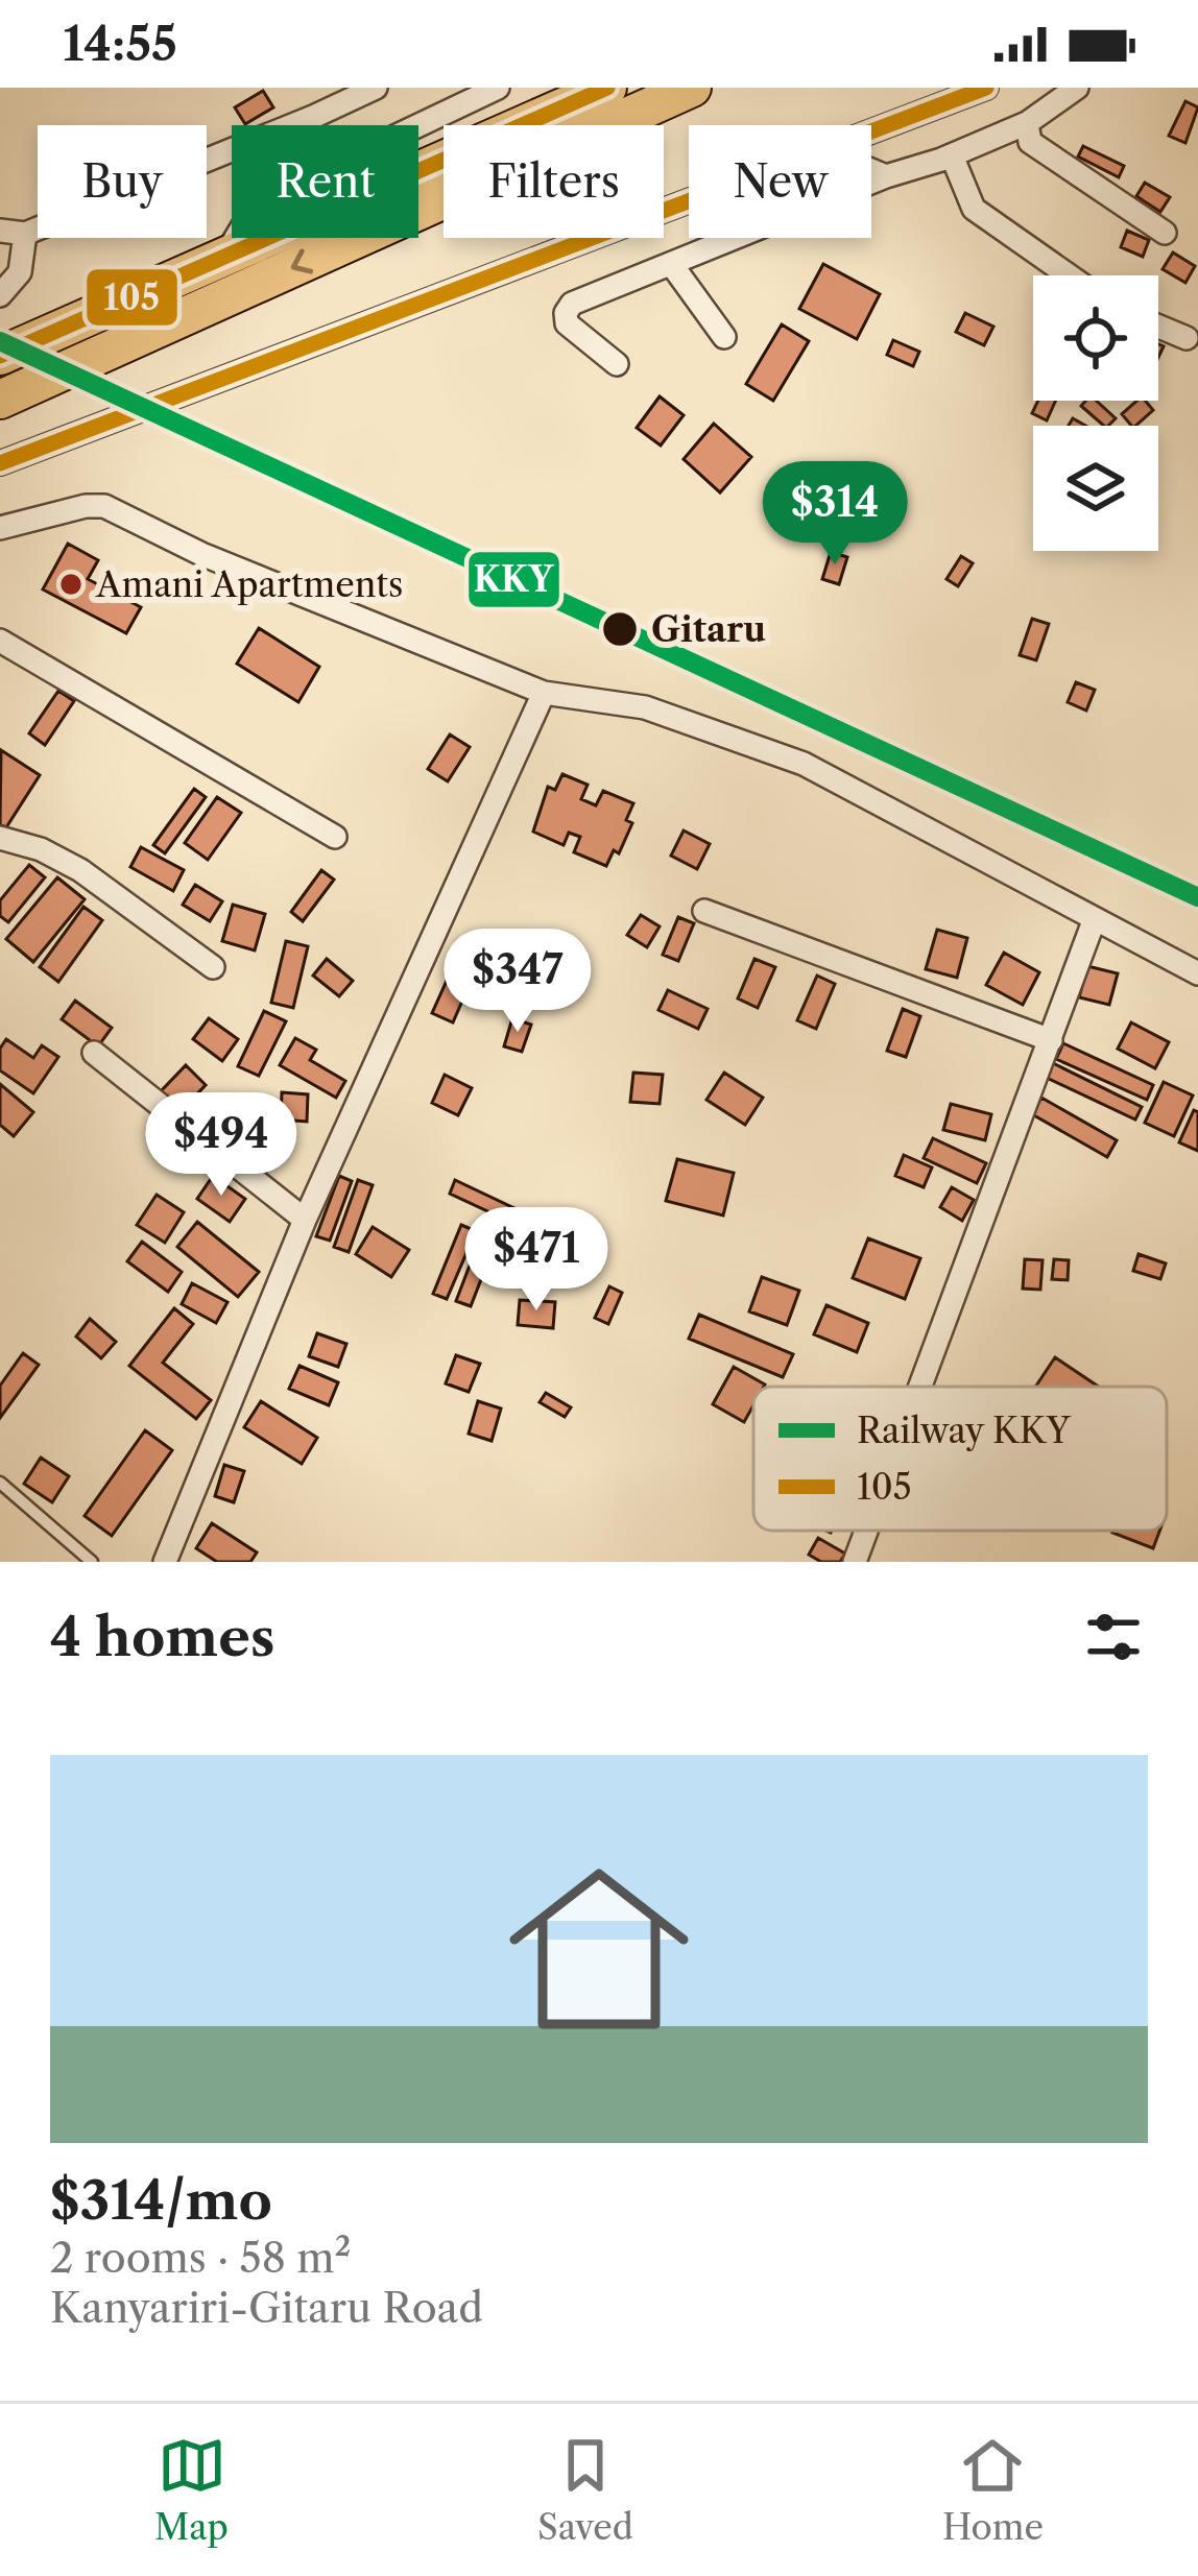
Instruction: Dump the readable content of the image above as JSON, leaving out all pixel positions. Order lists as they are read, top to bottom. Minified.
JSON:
{"places":["Amani Apartments","Gitaru"],"lines":["transit line 105","rail line KKY"],"legend":["Railway KKY","105"],"page":{"status":"14:55","chip":["Buy","Rent","Filters","New"],"price":["$314","$347","$494","$471"],"heading":"4 homes","list":[{"name":"$314/mo","note":"2 rooms · 58 m² · Kanyariri-Gitaru Road"}],"tabs":["Map","Saved","Home"]}}
